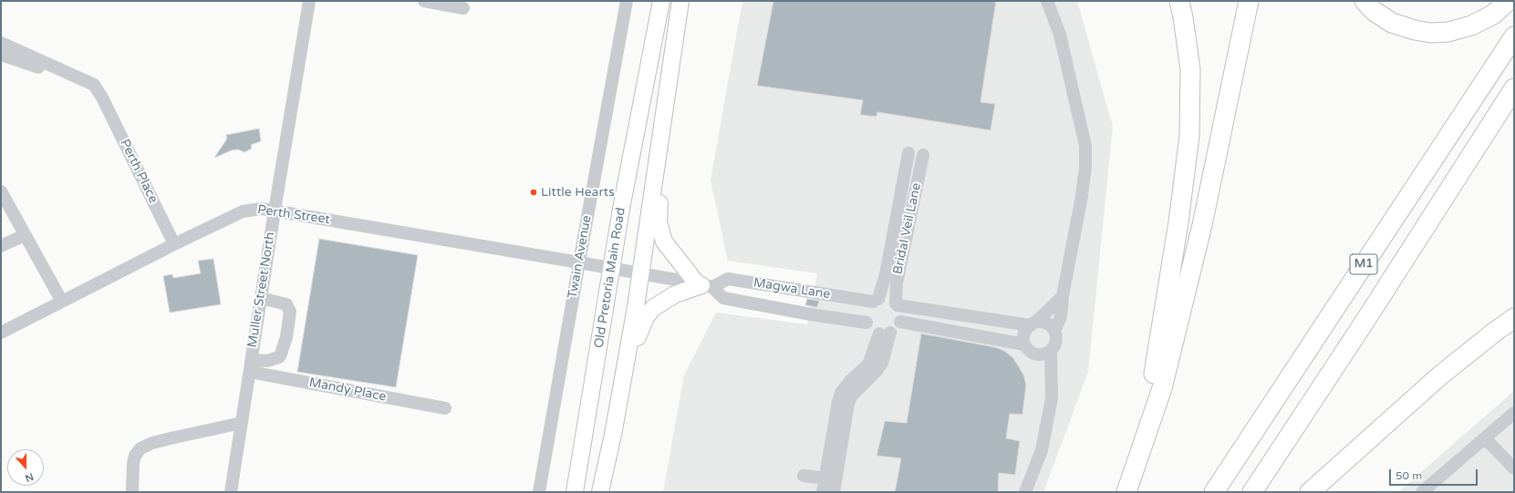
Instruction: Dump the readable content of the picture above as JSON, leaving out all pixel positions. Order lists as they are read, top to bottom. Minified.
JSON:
{"streets":{"highway":["M1"],"main road":["Old Pretoria Main Road"],"street":["Perth Place","Perth Street","Bridal Veil Lane","Twain Avenue","Magwa Lane","Muller Street North","Mandy Place"]},"crossings":[["Perth Place","Perth Street"],["Perth Street","Twain Avenue"],["Perth Street","Old Pretoria Main Road"],["Perth Street","Magwa Lane"],["Perth Street","Muller Street North"],["Bridal Veil Lane","Magwa Lane"],["Muller Street North","Mandy Place"]],"places":["Little Hearts"],"scale_bar":"50 m","north":"bottom"}
